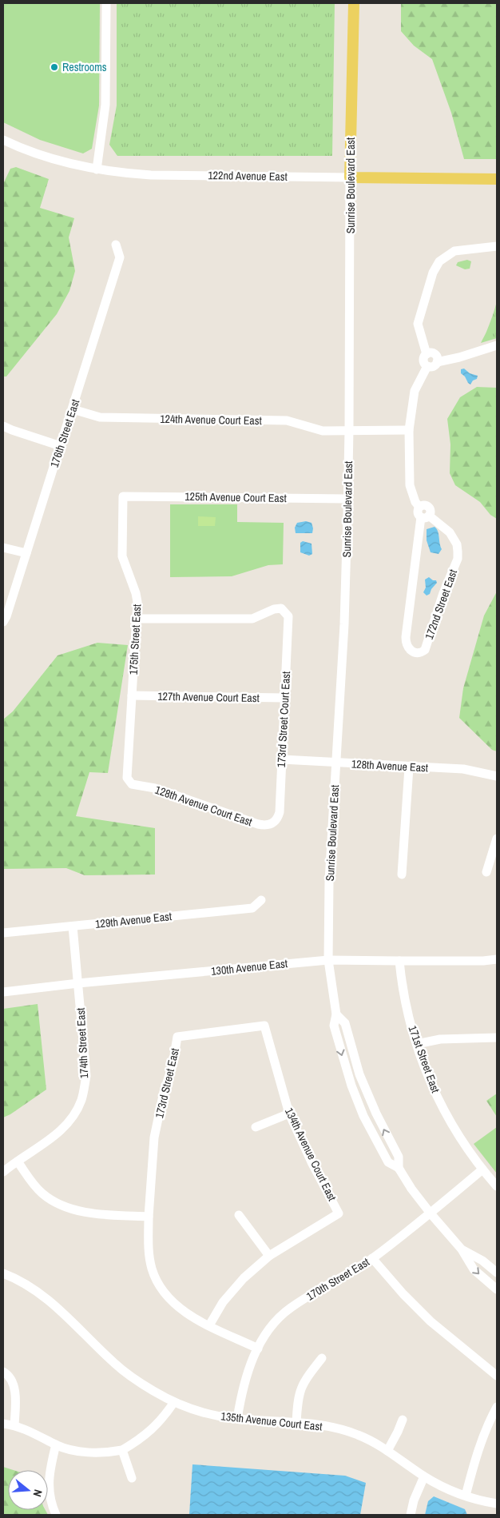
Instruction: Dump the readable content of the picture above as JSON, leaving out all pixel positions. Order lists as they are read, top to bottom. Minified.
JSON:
{"streets":{"main road":["122nd Avenue East","Sunrise Boulevard East"],"street":["124th Avenue Court East","176th Street East","125th Avenue Court East","172nd Street East","175th Street East","127th Avenue Court East","173rd Street Court East","128th Avenue East","128th Avenue Court East","129th Avenue East","130th Avenue East","174th Street East","171st Street East","173rd Street East","134th Avenue Court East","170th Street East","135th Avenue Court East"]},"crossings":[["122nd Avenue East","Sunrise Boulevard East"],["Sunrise Boulevard East","124th Avenue Court East"],["Sunrise Boulevard East","125th Avenue Court East"],["Sunrise Boulevard East","128th Avenue East"],["Sunrise Boulevard East","130th Avenue East"],["Sunrise Boulevard East","170th Street East"],["124th Avenue Court East","176th Street East"],["125th Avenue Court East","175th Street East"],["175th Street East","127th Avenue Court East"],["175th Street East","173rd Street Court East"],["175th Street East","128th Avenue Court East"],["127th Avenue Court East","173rd Street Court East"],["173rd Street Court East","128th Avenue East"],["173rd Street Court East","128th Avenue Court East"],["129th Avenue East","174th Street East"],["130th Avenue East","174th Street East"],["130th Avenue East","171st Street East"],["171st Street East","170th Street East"],["173rd Street East","134th Avenue Court East"],["170th Street East","135th Avenue Court East"]],"places":["Restrooms"],"north":"right"}
